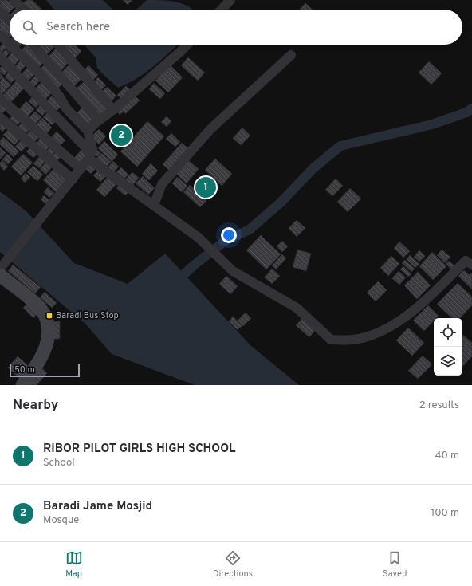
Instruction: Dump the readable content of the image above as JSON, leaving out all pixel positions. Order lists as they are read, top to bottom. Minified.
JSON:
{"places":{"transit":["Baradi Bus Stop"]},"scale_bar":"50 m","page":{"search":"Search here","pins":["2","1"],"scale":"50 m","heading":["Nearby","2 results"],"list":[{"mark":"1","name":"RIBOR PILOT GIRLS HIGH SCHOOL","note":"School","value":"40 m"},{"mark":"2","name":"Baradi Jame Mosjid","note":"Mosque","value":"100 m"}],"nav":["Map","Directions","Saved"]}}
